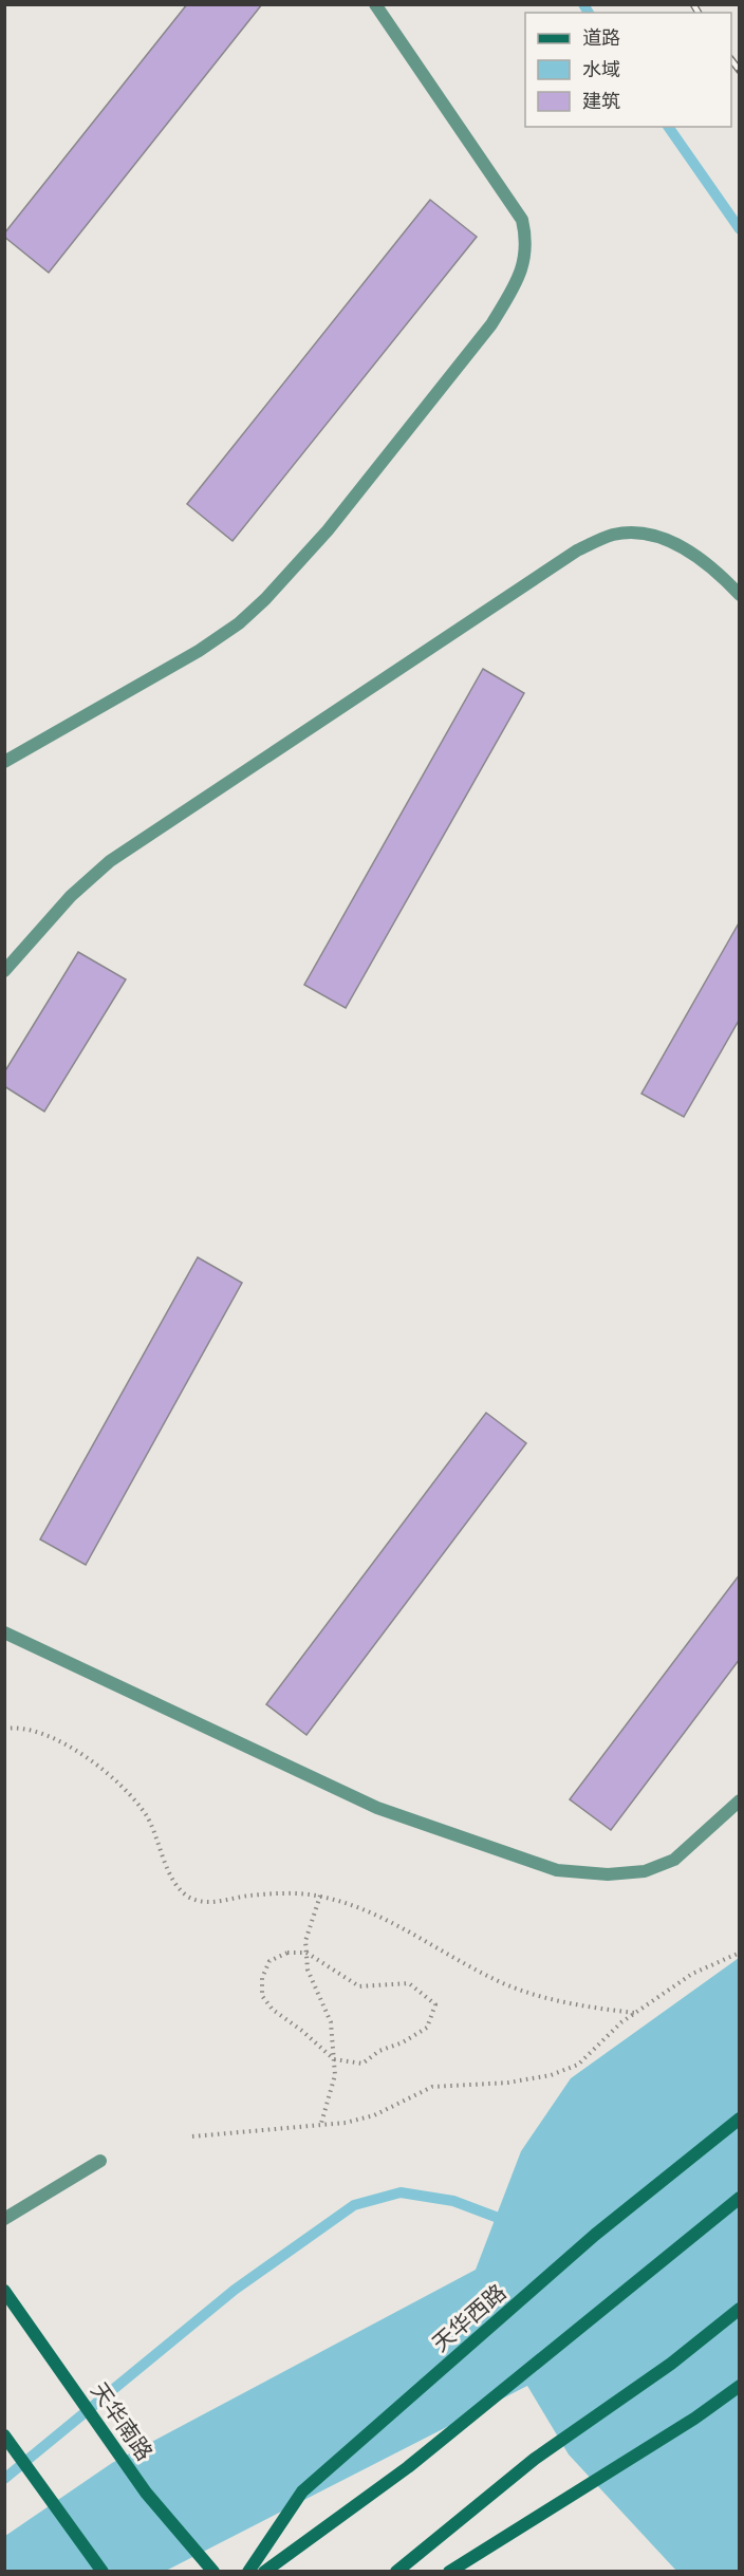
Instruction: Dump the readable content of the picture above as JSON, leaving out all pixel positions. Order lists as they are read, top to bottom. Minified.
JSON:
{"streets":{"main road":["天华西路","天华南路"]},"legend":["道路","水域","建筑"]}
